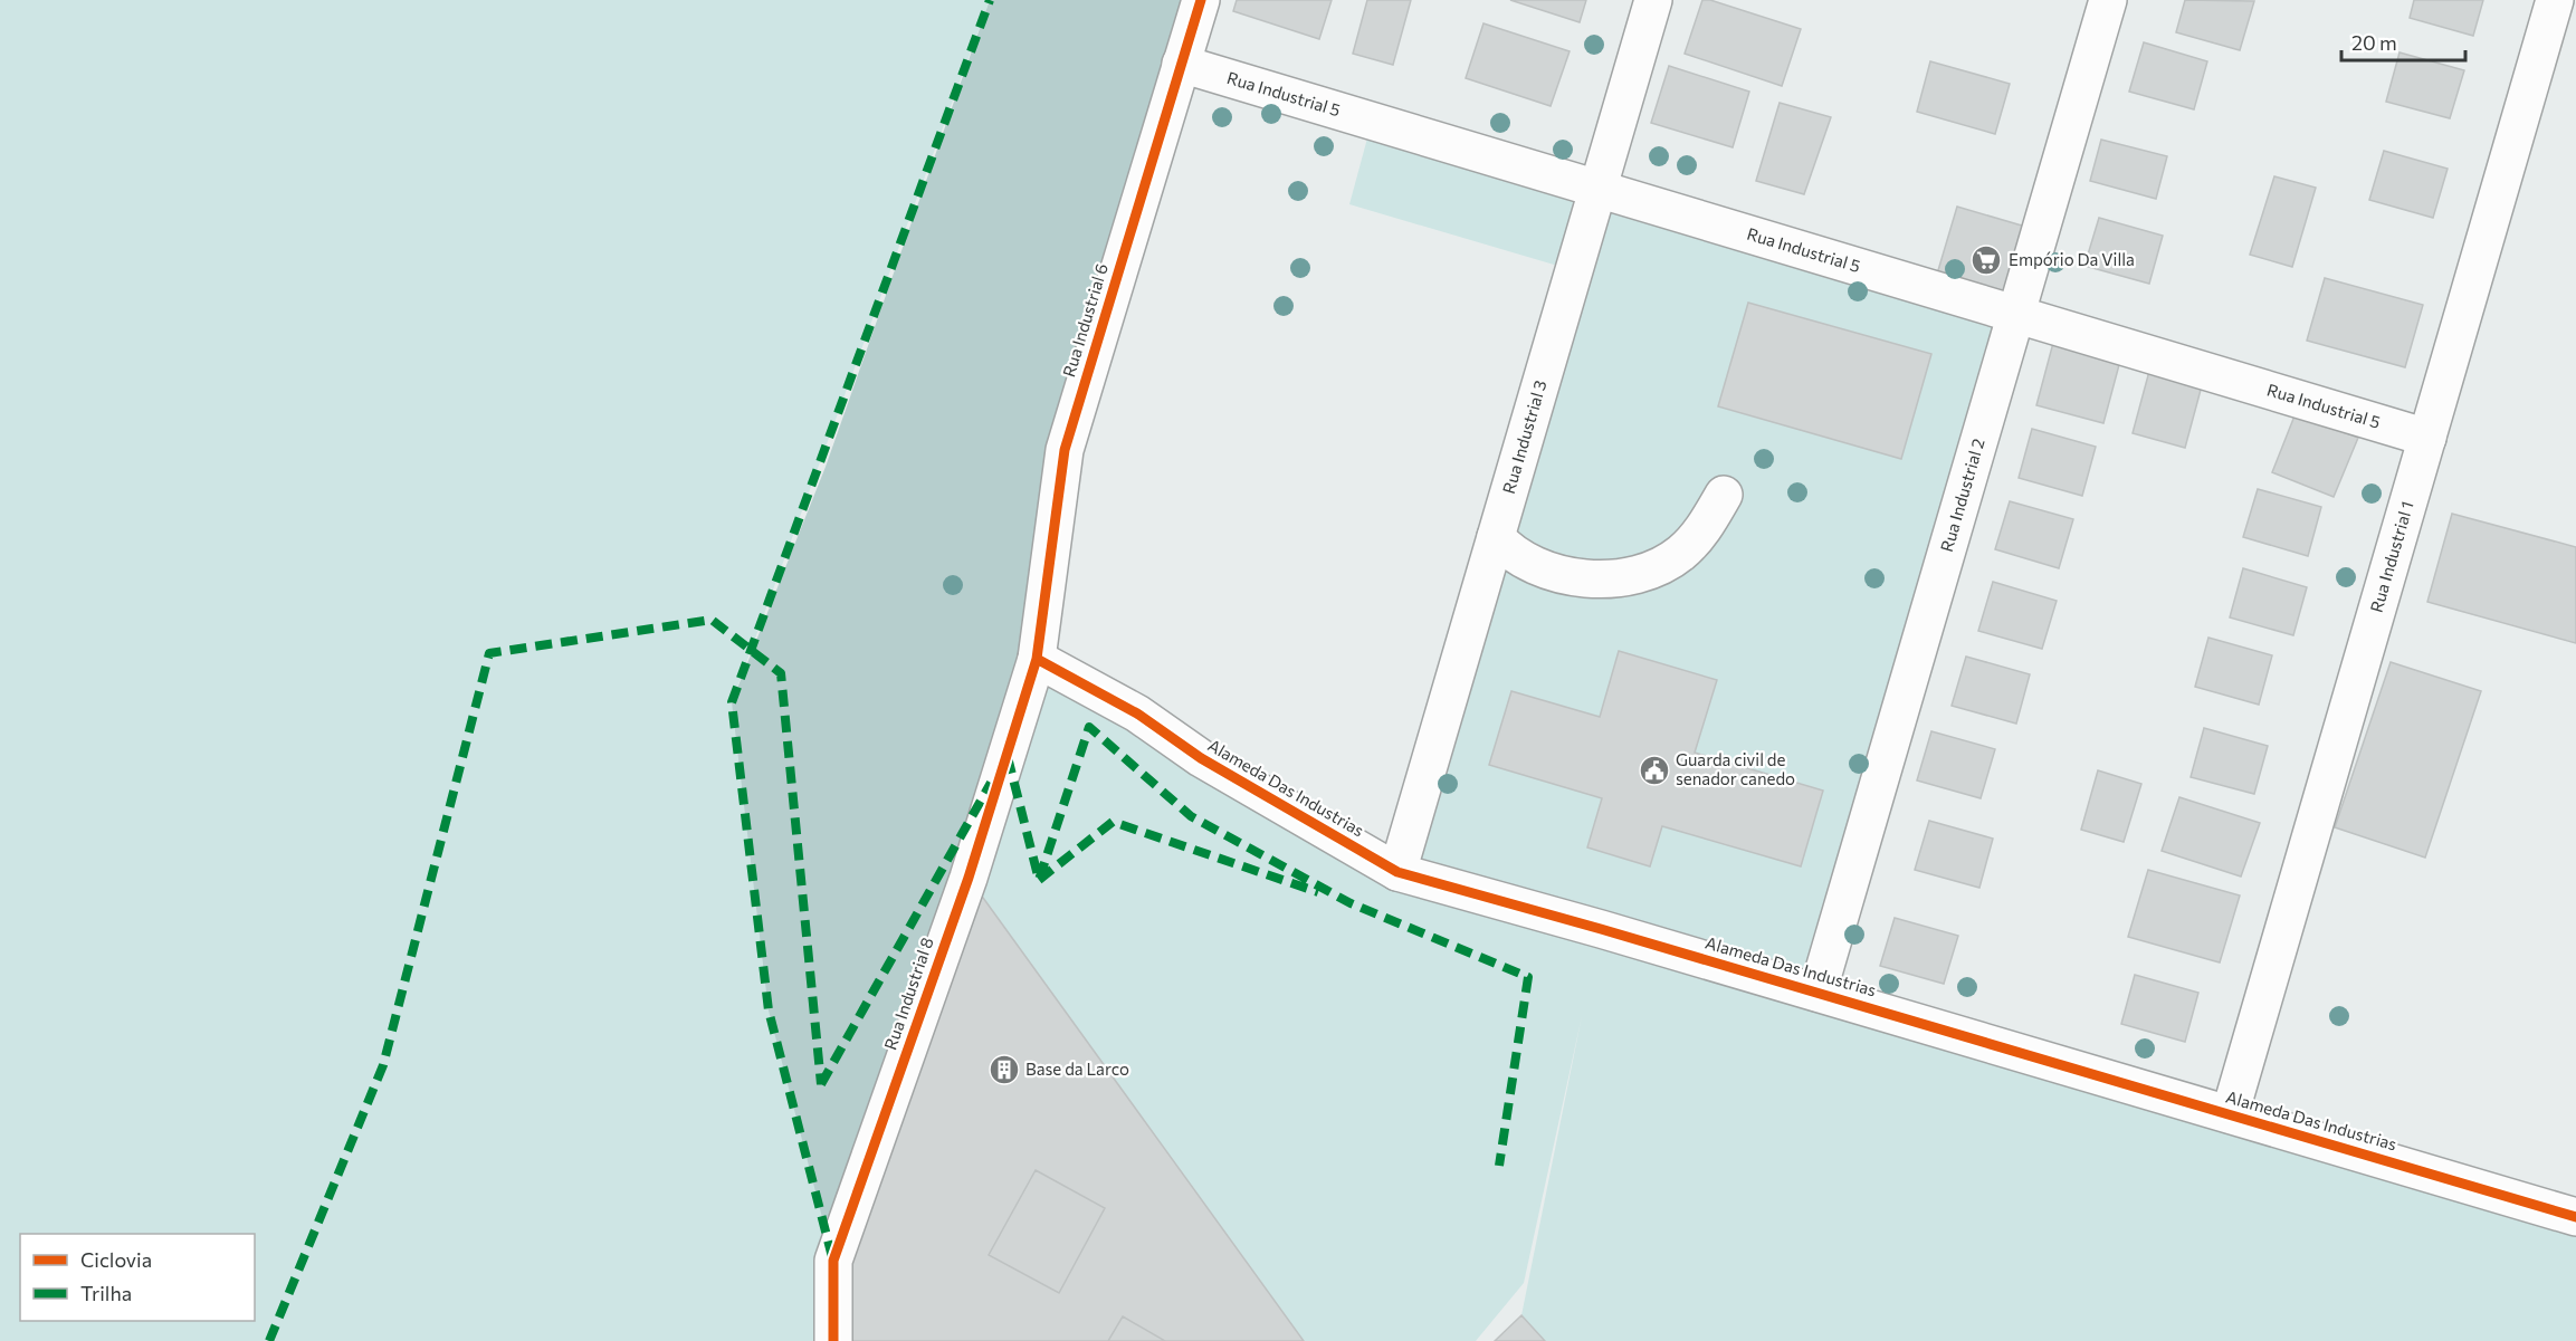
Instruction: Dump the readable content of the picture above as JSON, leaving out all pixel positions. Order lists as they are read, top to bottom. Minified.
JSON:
{"streets":{"street":["Rua Industrial 5","Rua Industrial 6","Rua Industrial 3","Rua Industrial 2","Rua Industrial 1","Alameda Das Industrias","Rua Industrial 8"]},"crossings":[["Rua Industrial 5","Rua Industrial 6"],["Rua Industrial 5","Rua Industrial 3"],["Rua Industrial 5","Rua Industrial 2"],["Rua Industrial 5","Rua Industrial 1"],["Rua Industrial 6","Alameda Das Industrias"],["Rua Industrial 6","Rua Industrial 8"],["Rua Industrial 3","Alameda Das Industrias"],["Rua Industrial 2","Alameda Das Industrias"],["Rua Industrial 1","Alameda Das Industrias"],["Alameda Das Industrias","Rua Industrial 8"]],"places":{"supermarket":["Empório Da Villa"],"public building":["Guarda civil de senador canedo"],"building":["Base da Larco"]},"legend":["Ciclovia","Trilha"],"scale_bar":"20 m"}
